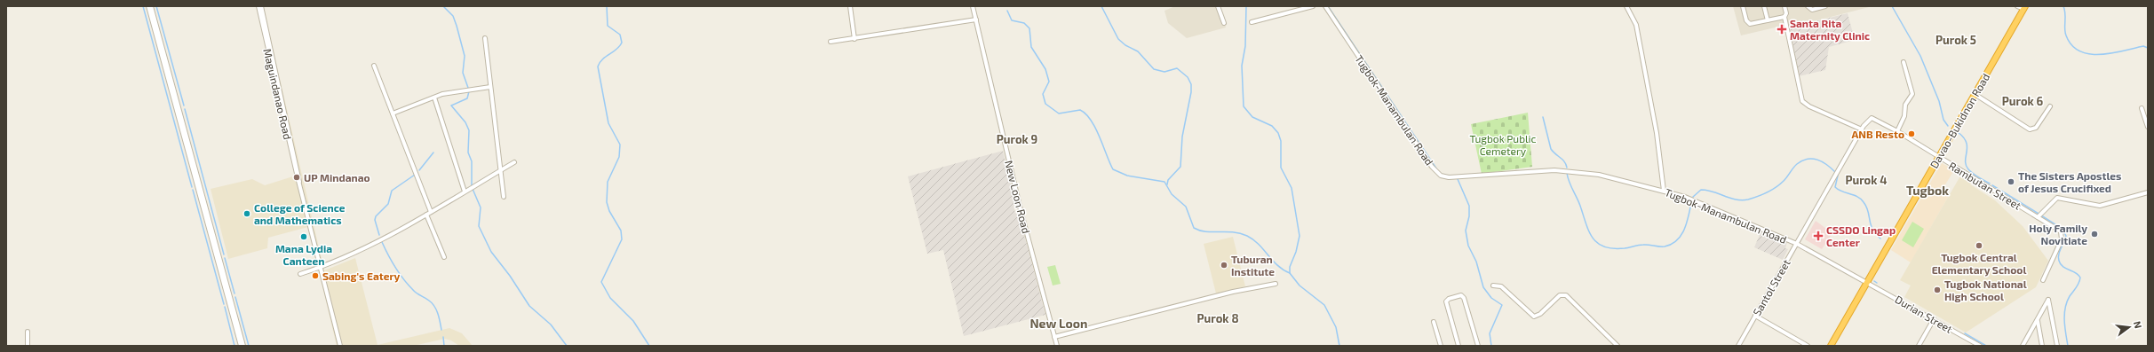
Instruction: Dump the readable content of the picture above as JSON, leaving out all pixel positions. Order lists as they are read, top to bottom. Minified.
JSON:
{"streets":{"highway":["Davao-Bukidnon Road"],"street":["Maguindanao Road","Tugbok-Manambulan Road","Rambutan Street","New Loon Road","Santol Street","Durian Street"]},"crossings":[["Tugbok-Manambulan Road","Davao-Bukidnon Road"],["Tugbok-Manambulan Road","Santol Street"],["Tugbok-Manambulan Road","Durian Street"],["Davao-Bukidnon Road","Rambutan Street"],["Davao-Bukidnon Road","Durian Street"],["Rambutan Street","Santol Street"]],"districts":["Purok 5","Purok 6","Purok 9","Purok 4","Tugbok","Purok 8","New Loon"],"parks":["Tugbok Public Cemetery"],"places":{"health":["Santa Rita Maternity Clinic","CSSDO Lingap Center"],"other":["ANB Resto","UP Mindanao","The Sisters Apostles of Jesus Crucifixed","College of Science and Mathematics","Holy Family Novitiate","Mana Lydia Canteen","Tugbok Central Elementary School","Tuburan Institute","Sabing's Eatery","Tugbok National High School"]},"north":"right"}
